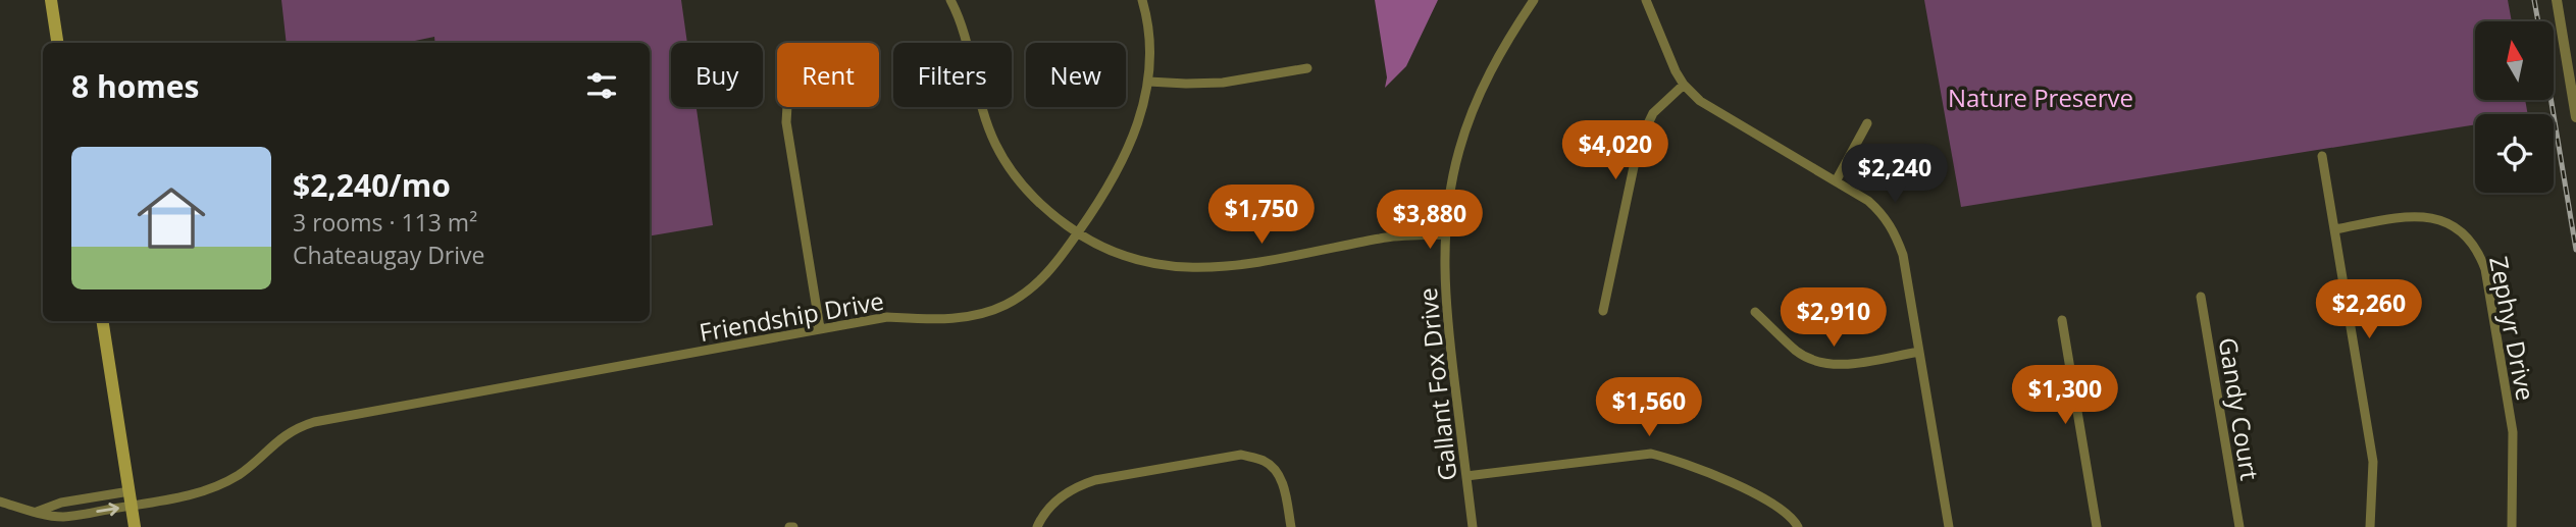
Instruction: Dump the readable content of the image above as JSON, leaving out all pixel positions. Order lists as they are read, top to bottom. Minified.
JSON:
{"streets":{"street":["Friendship Drive","Zephyr Drive","Gallant Fox Drive","Gandy Court"]},"parks":["Nature Preserve"],"north":"top","page":{"chip":["Buy","Rent","Filters","New"],"heading":"8 homes","price":["$4,020","$2,240","$1,750","$3,880","$2,260","$2,910","$1,300","$1,560"],"list":[{"name":"$2,240/mo","note":"3 rooms · 113 m² · Chateaugay Drive"}]}}
